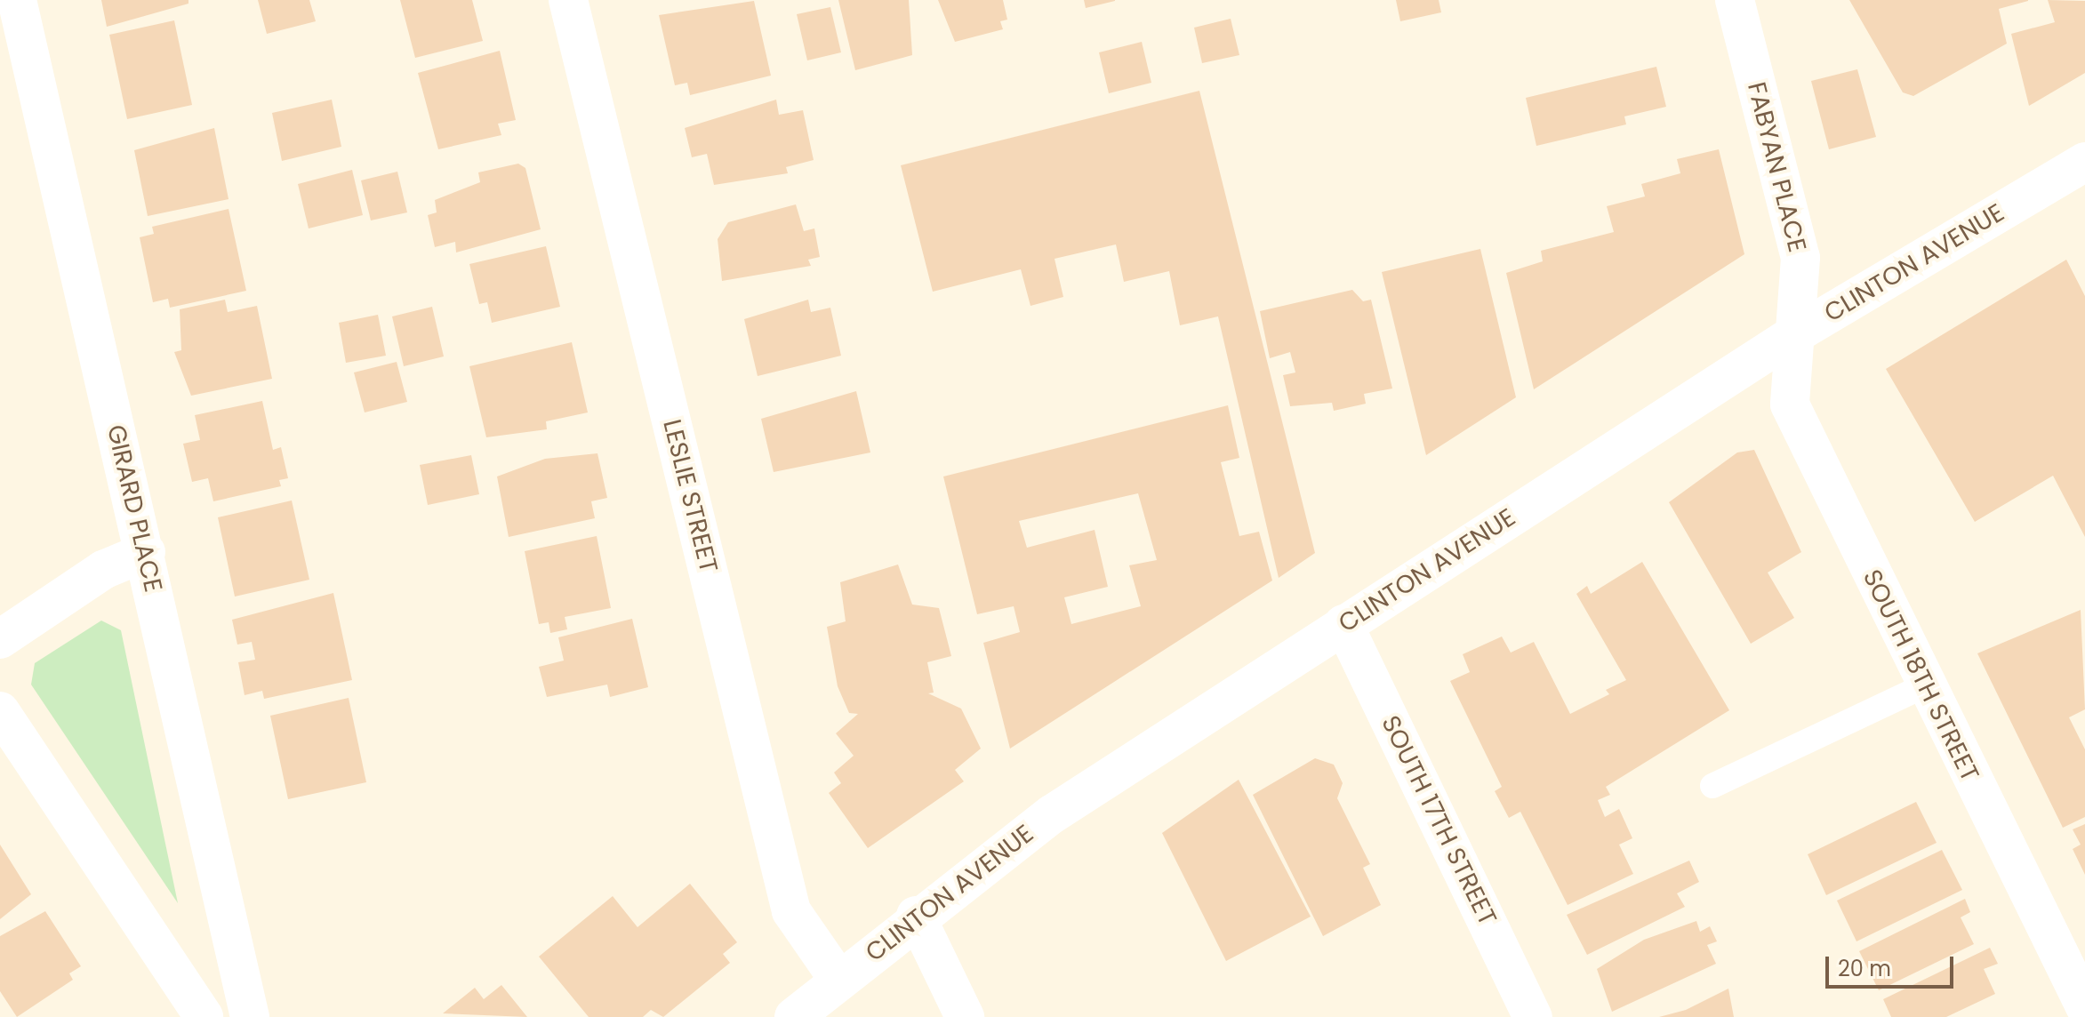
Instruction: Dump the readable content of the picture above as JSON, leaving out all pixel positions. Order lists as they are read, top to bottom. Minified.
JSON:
{"streets":{"street":["FABYAN PLACE","CLINTON AVENUE","LESLIE STREET","GIRARD PLACE","SOUTH 18TH STREET","SOUTH 17TH STREET"]},"crossings":[["FABYAN PLACE","CLINTON AVENUE"],["FABYAN PLACE","SOUTH 18TH STREET"],["CLINTON AVENUE","LESLIE STREET"],["CLINTON AVENUE","SOUTH 18TH STREET"],["CLINTON AVENUE","SOUTH 17TH STREET"]],"scale_bar":"20 m"}
